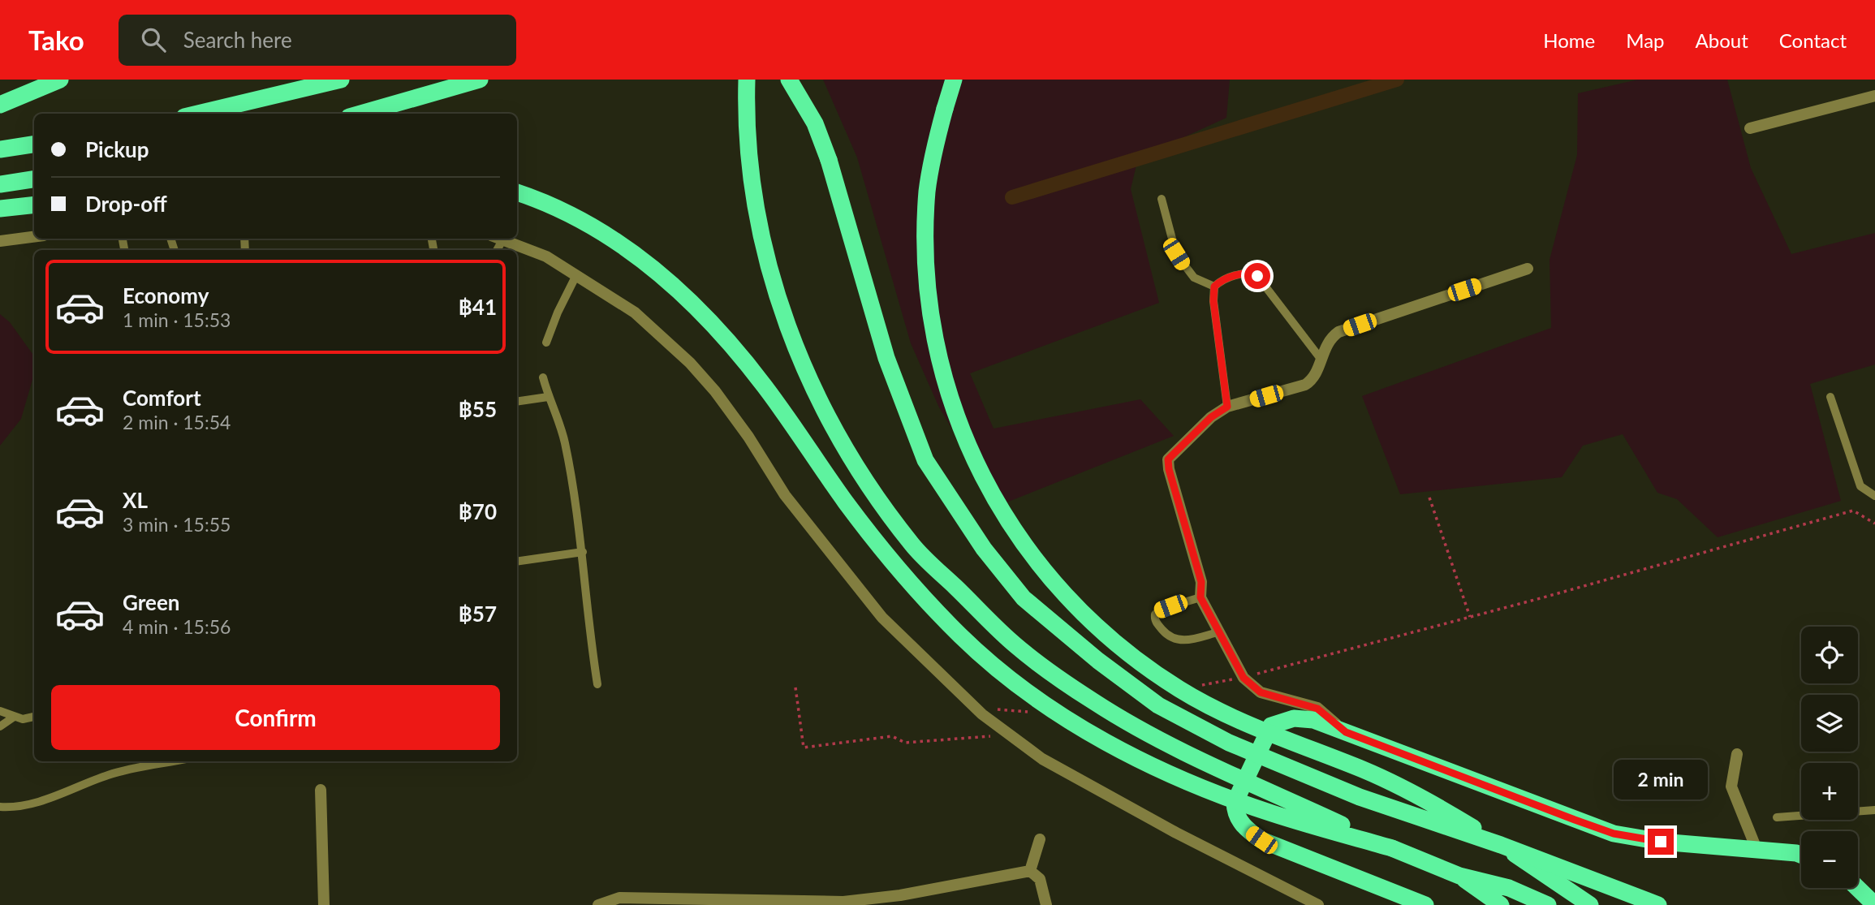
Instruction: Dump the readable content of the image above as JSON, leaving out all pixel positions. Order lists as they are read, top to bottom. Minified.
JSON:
{"page":{"header":"Tako","search":"Search here","nav":["Home","Map","About","Contact"],"banner":["Pickup","Drop-off"],"list":[{"name":"Economy","note":"1 min · 15:53","value":"฿41"},{"name":"Comfort","note":"2 min · 15:54","value":"฿55"},{"name":"XL","note":"3 min · 15:55","value":"฿70"},{"name":"Green","note":"4 min · 15:56","value":"฿57"}],"map_buttons":["+","−"],"buttons":"Confirm","bubble":"2 min"}}
